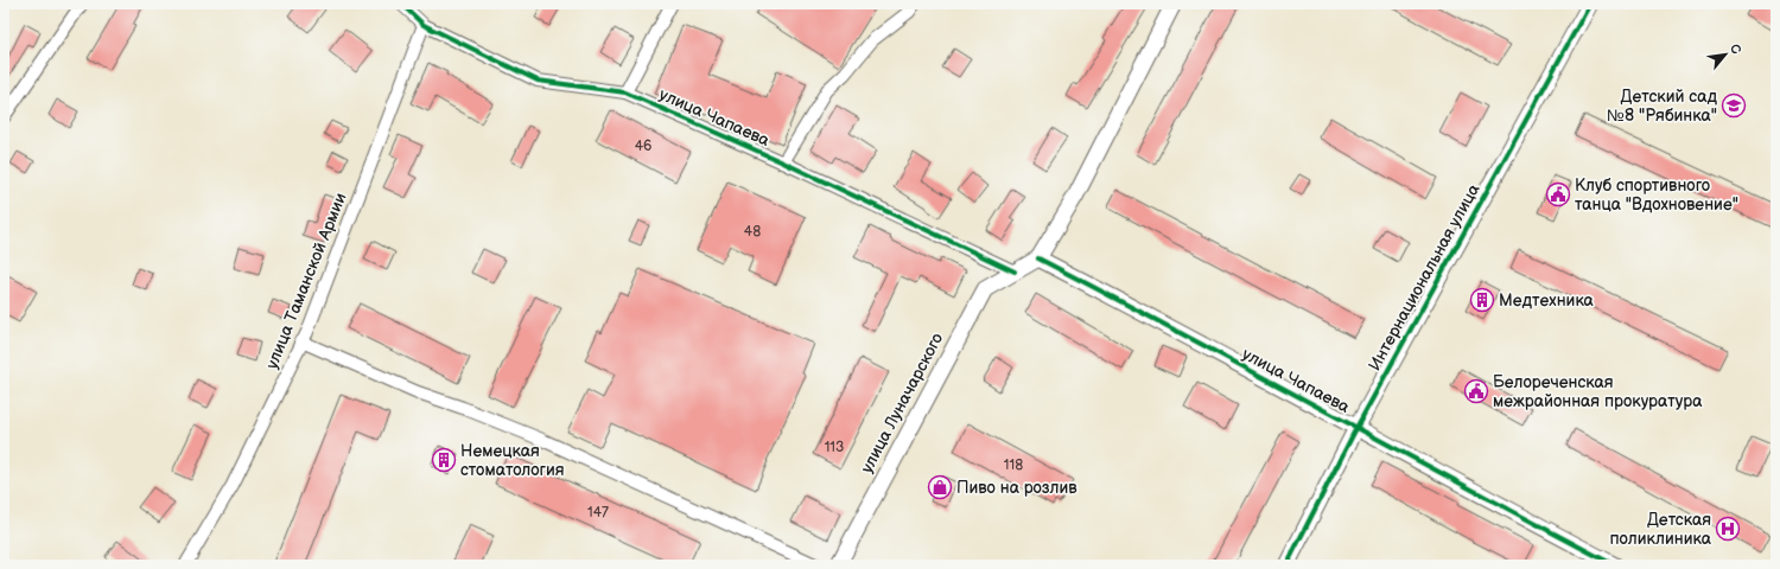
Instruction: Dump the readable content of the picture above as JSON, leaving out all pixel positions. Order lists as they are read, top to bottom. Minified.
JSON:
{"streets":{"street":["улица Чапаева","Интернациональная улица","улица Таманской Армии","улица Луначарского"]},"crossings":[["улица Чапаева","Интернациональная улица"],["улица Чапаева","улица Таманской Армии"],["улица Чапаева","улица Луначарского"]],"places":{"school or university":["Детский сад №8 \"Рябинка\""],"public building":["Клуб спортивного танца \"Вдохновение\"","Белореченская межрайонная прокуратура"],"building":["Медтехника","Немецкая стоматология"],"shop":["Пиво на розлив"],"hospital":["Детская поликлиника"]},"house_numbers":["46","48","113","118","147"],"north":"top right"}
